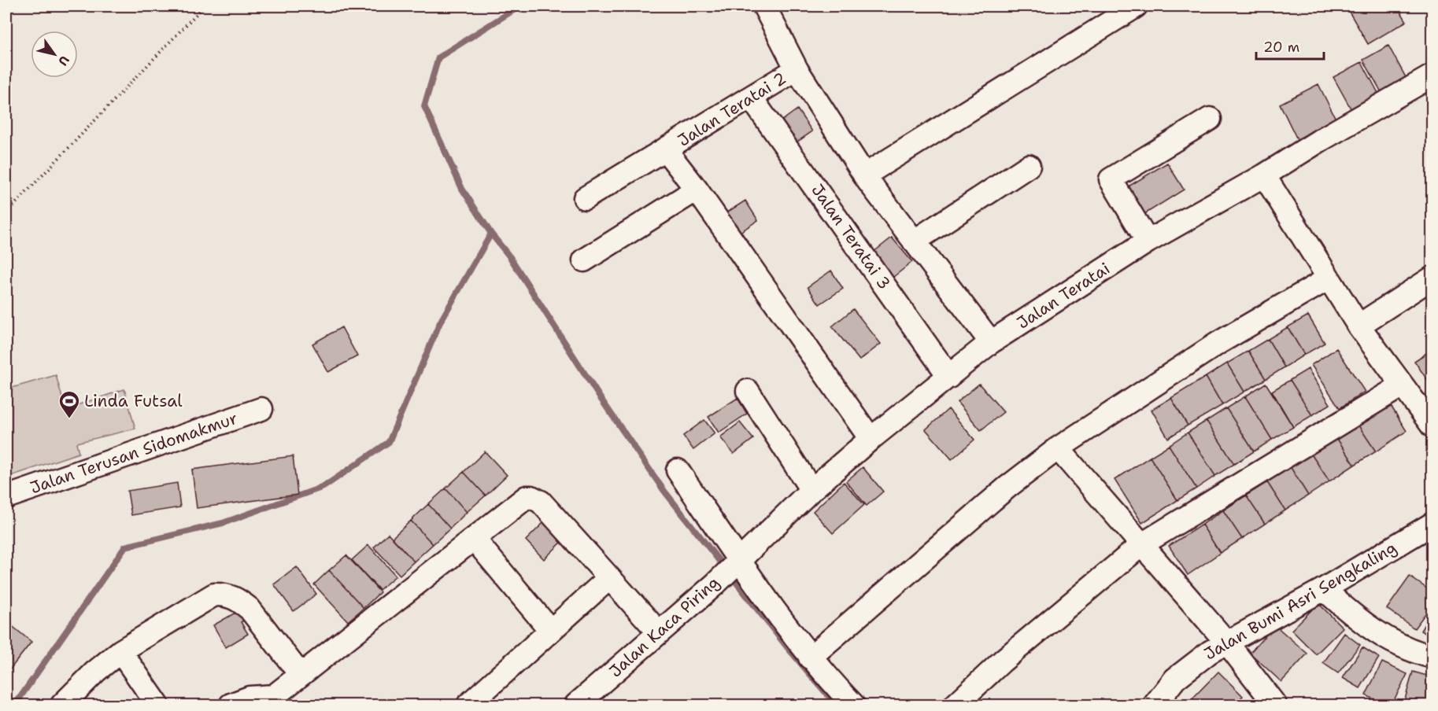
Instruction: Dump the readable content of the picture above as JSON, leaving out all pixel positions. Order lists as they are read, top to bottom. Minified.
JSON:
{"streets":{"street":["Jalan Teratai 2","Jalan Teratai 3","Jalan Teratai","Jalan Terusan Sidomakmur","Jalan Bumi Asri Sengkaling","Jalan Kaca Piring"]},"crossings":[["Jalan Teratai 2","Jalan Teratai 3"],["Jalan Teratai 2","Jalan Teratai"],["Jalan Teratai 3","Jalan Teratai"],["Jalan Teratai","Jalan Kaca Piring"]],"places":{"sports":["Linda Futsal"]},"scale_bar":"20 m","north":"bottom right"}
